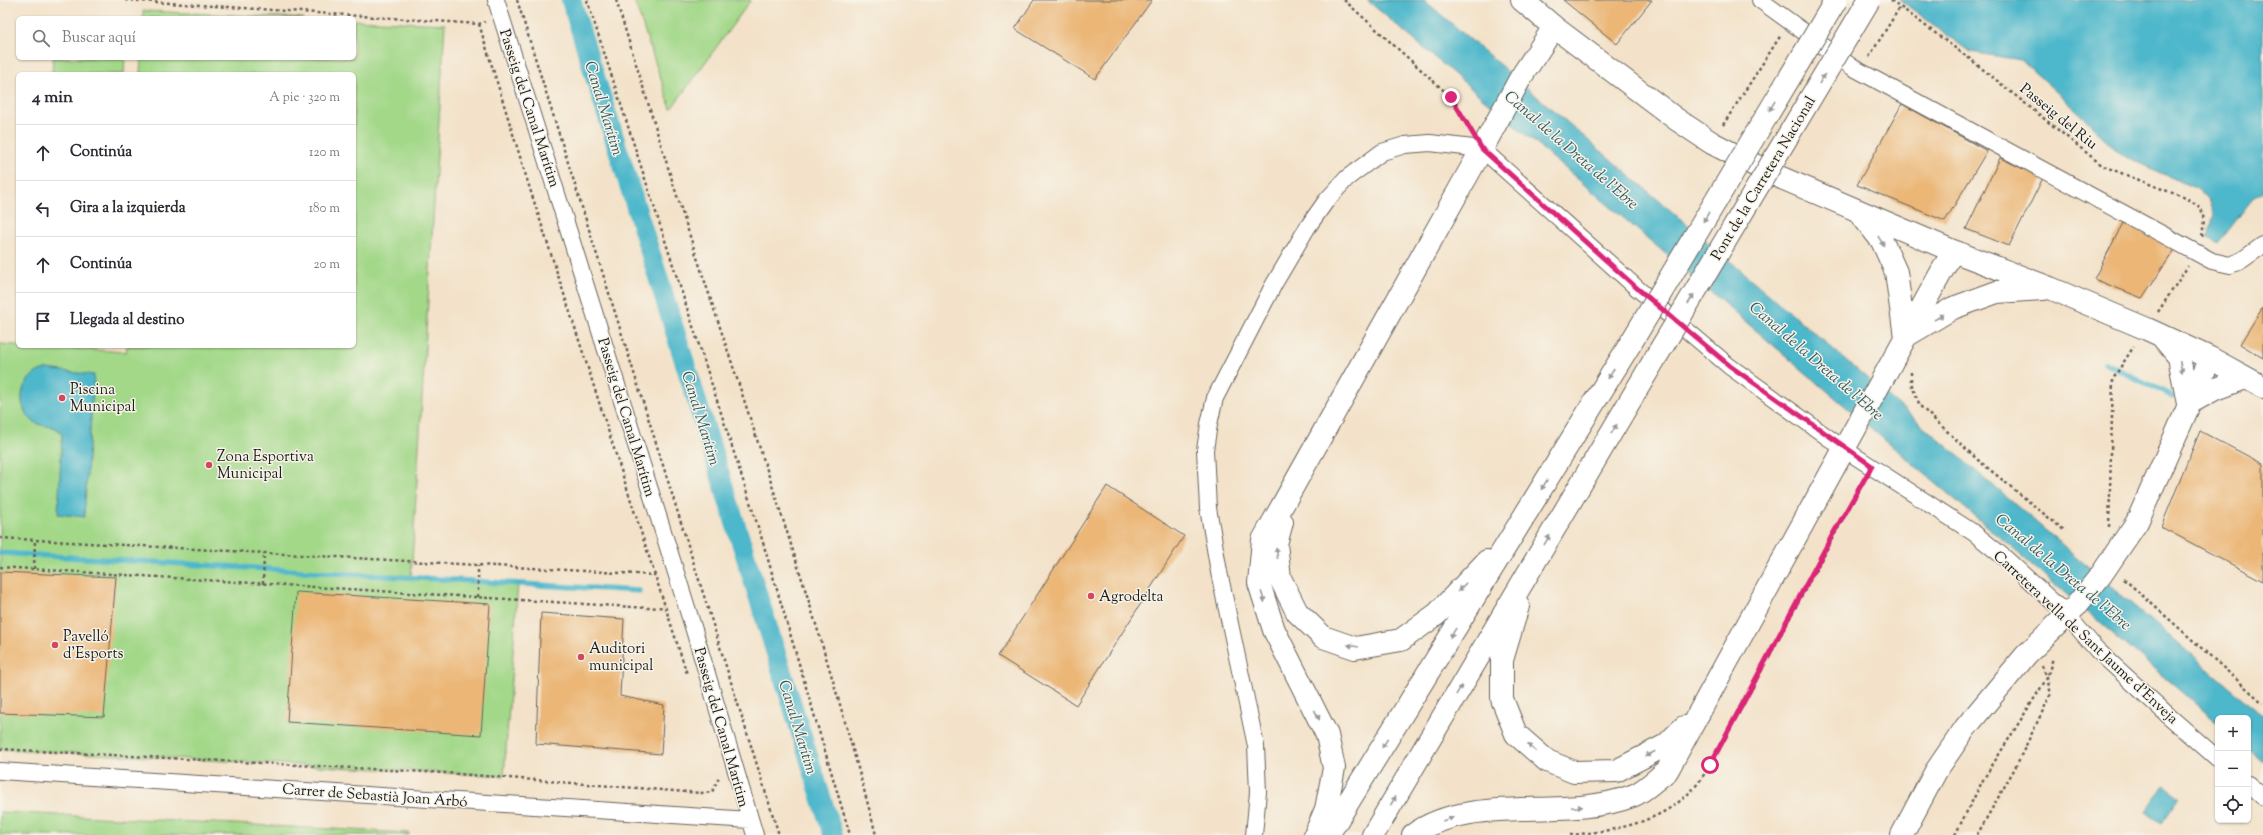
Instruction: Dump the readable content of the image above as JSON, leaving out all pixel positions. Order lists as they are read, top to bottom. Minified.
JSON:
{"streets":{"main road":["Pont de la Carretera Nacional"],"street":["Passeig del Canal Marítim","Carretera vella de Sant Jaume d'Enveja","Carrer de Sebastià Joan Arbó"],"path":["Passeig del Riu"]},"crossings":[["Passeig del Canal Marítim","Carrer de Sebastià Joan Arbó"]],"water":["Canal Marítim","Canal de la Dreta de l'Ebre"],"places":["Piscina Municipal","Zona Esportiva Municipal","Agrodelta","Pavelló d'Esports","Auditori municipal"],"page":{"search":"Buscar aquí","heading":["4 min","A pie · 320 m"],"list":[["Continúa","120 m"],["Gira a la izquierda","180 m"],["Continúa","20 m"],"Llegada al destino"],"map_buttons":["+","−"]}}
